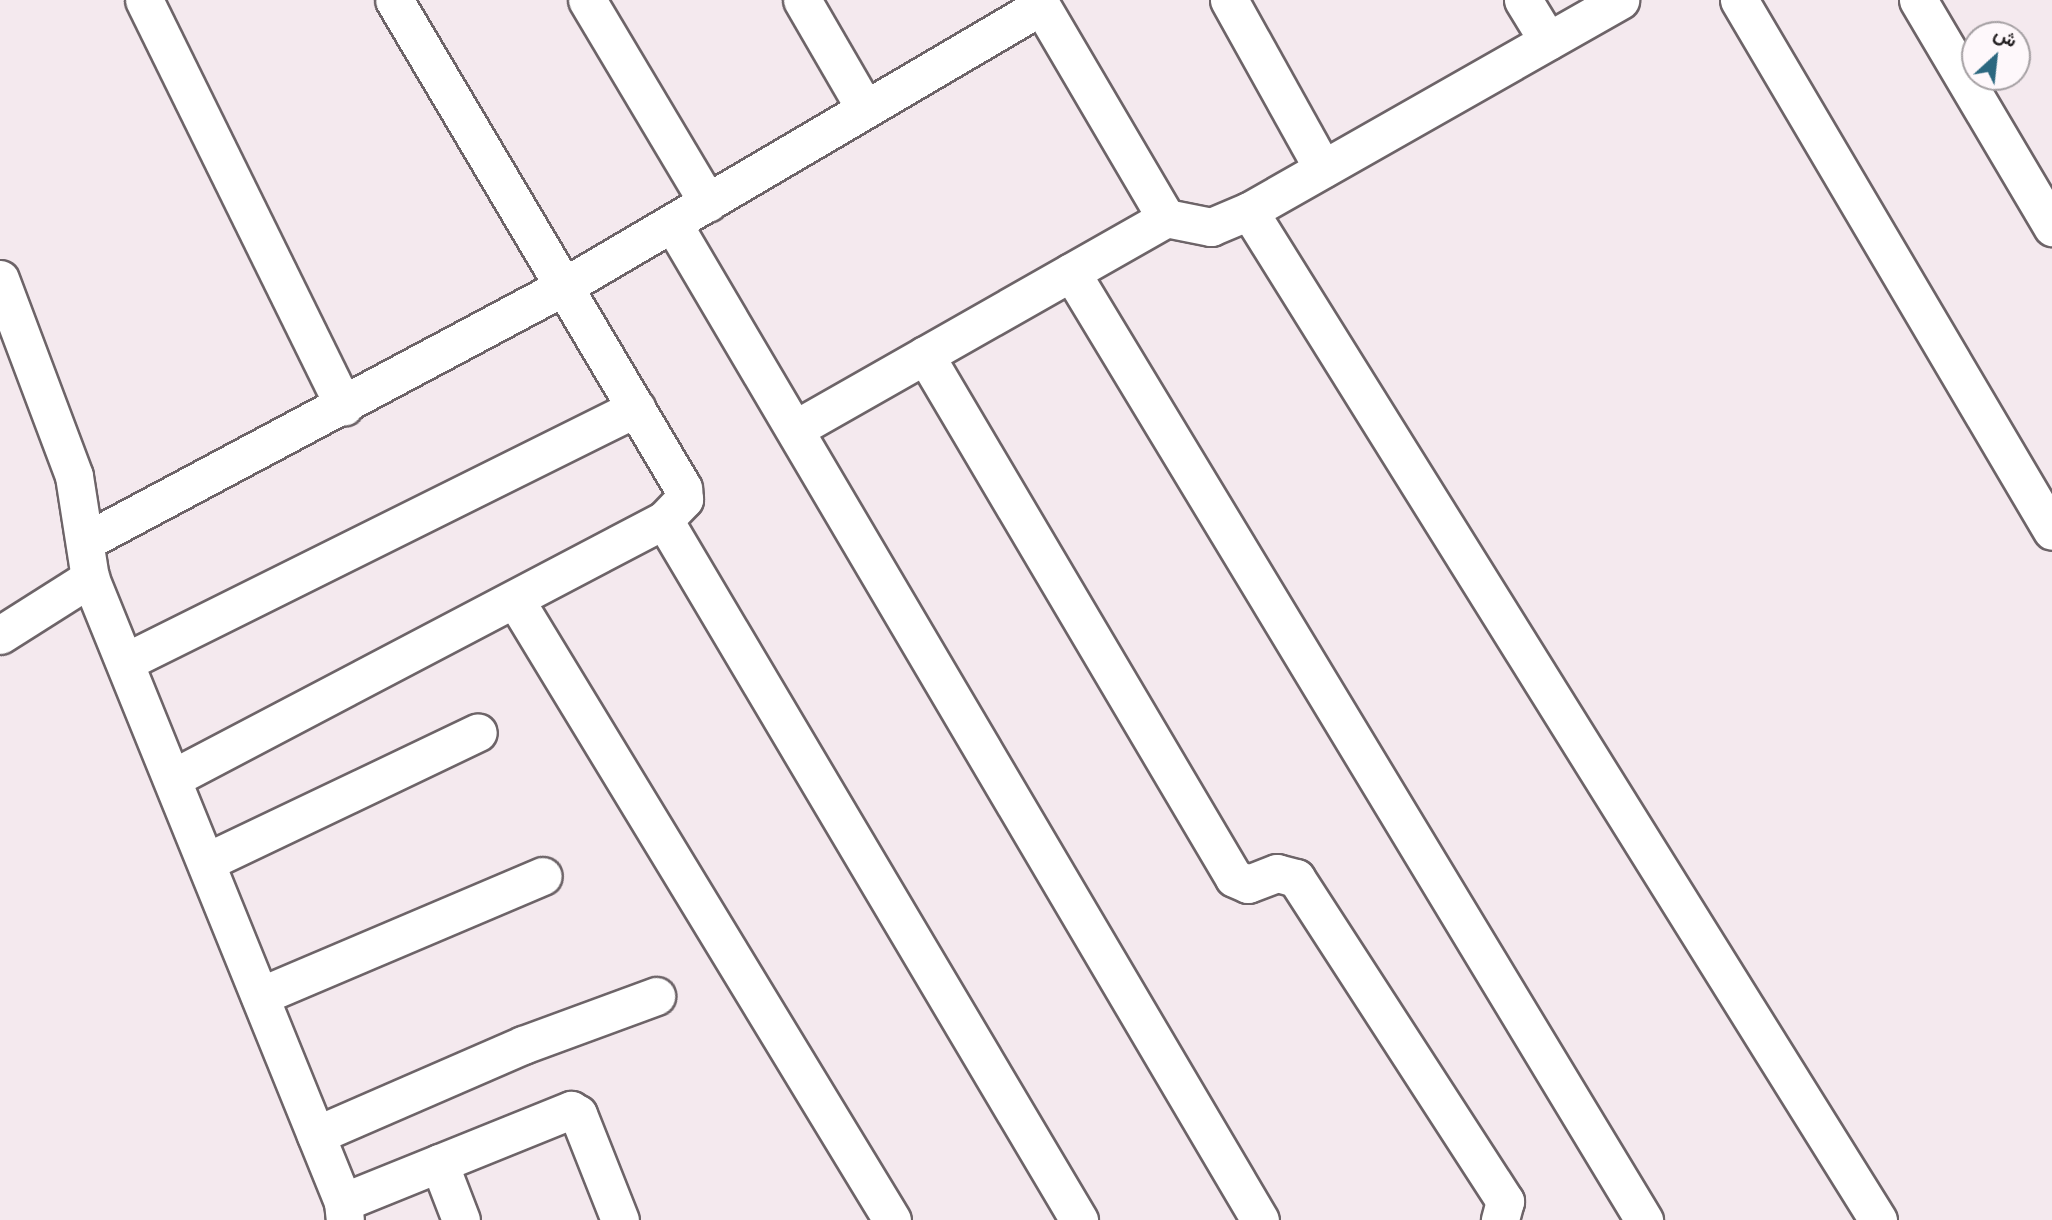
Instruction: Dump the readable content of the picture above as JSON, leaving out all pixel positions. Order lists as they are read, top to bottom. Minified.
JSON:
{"north":"top right"}
